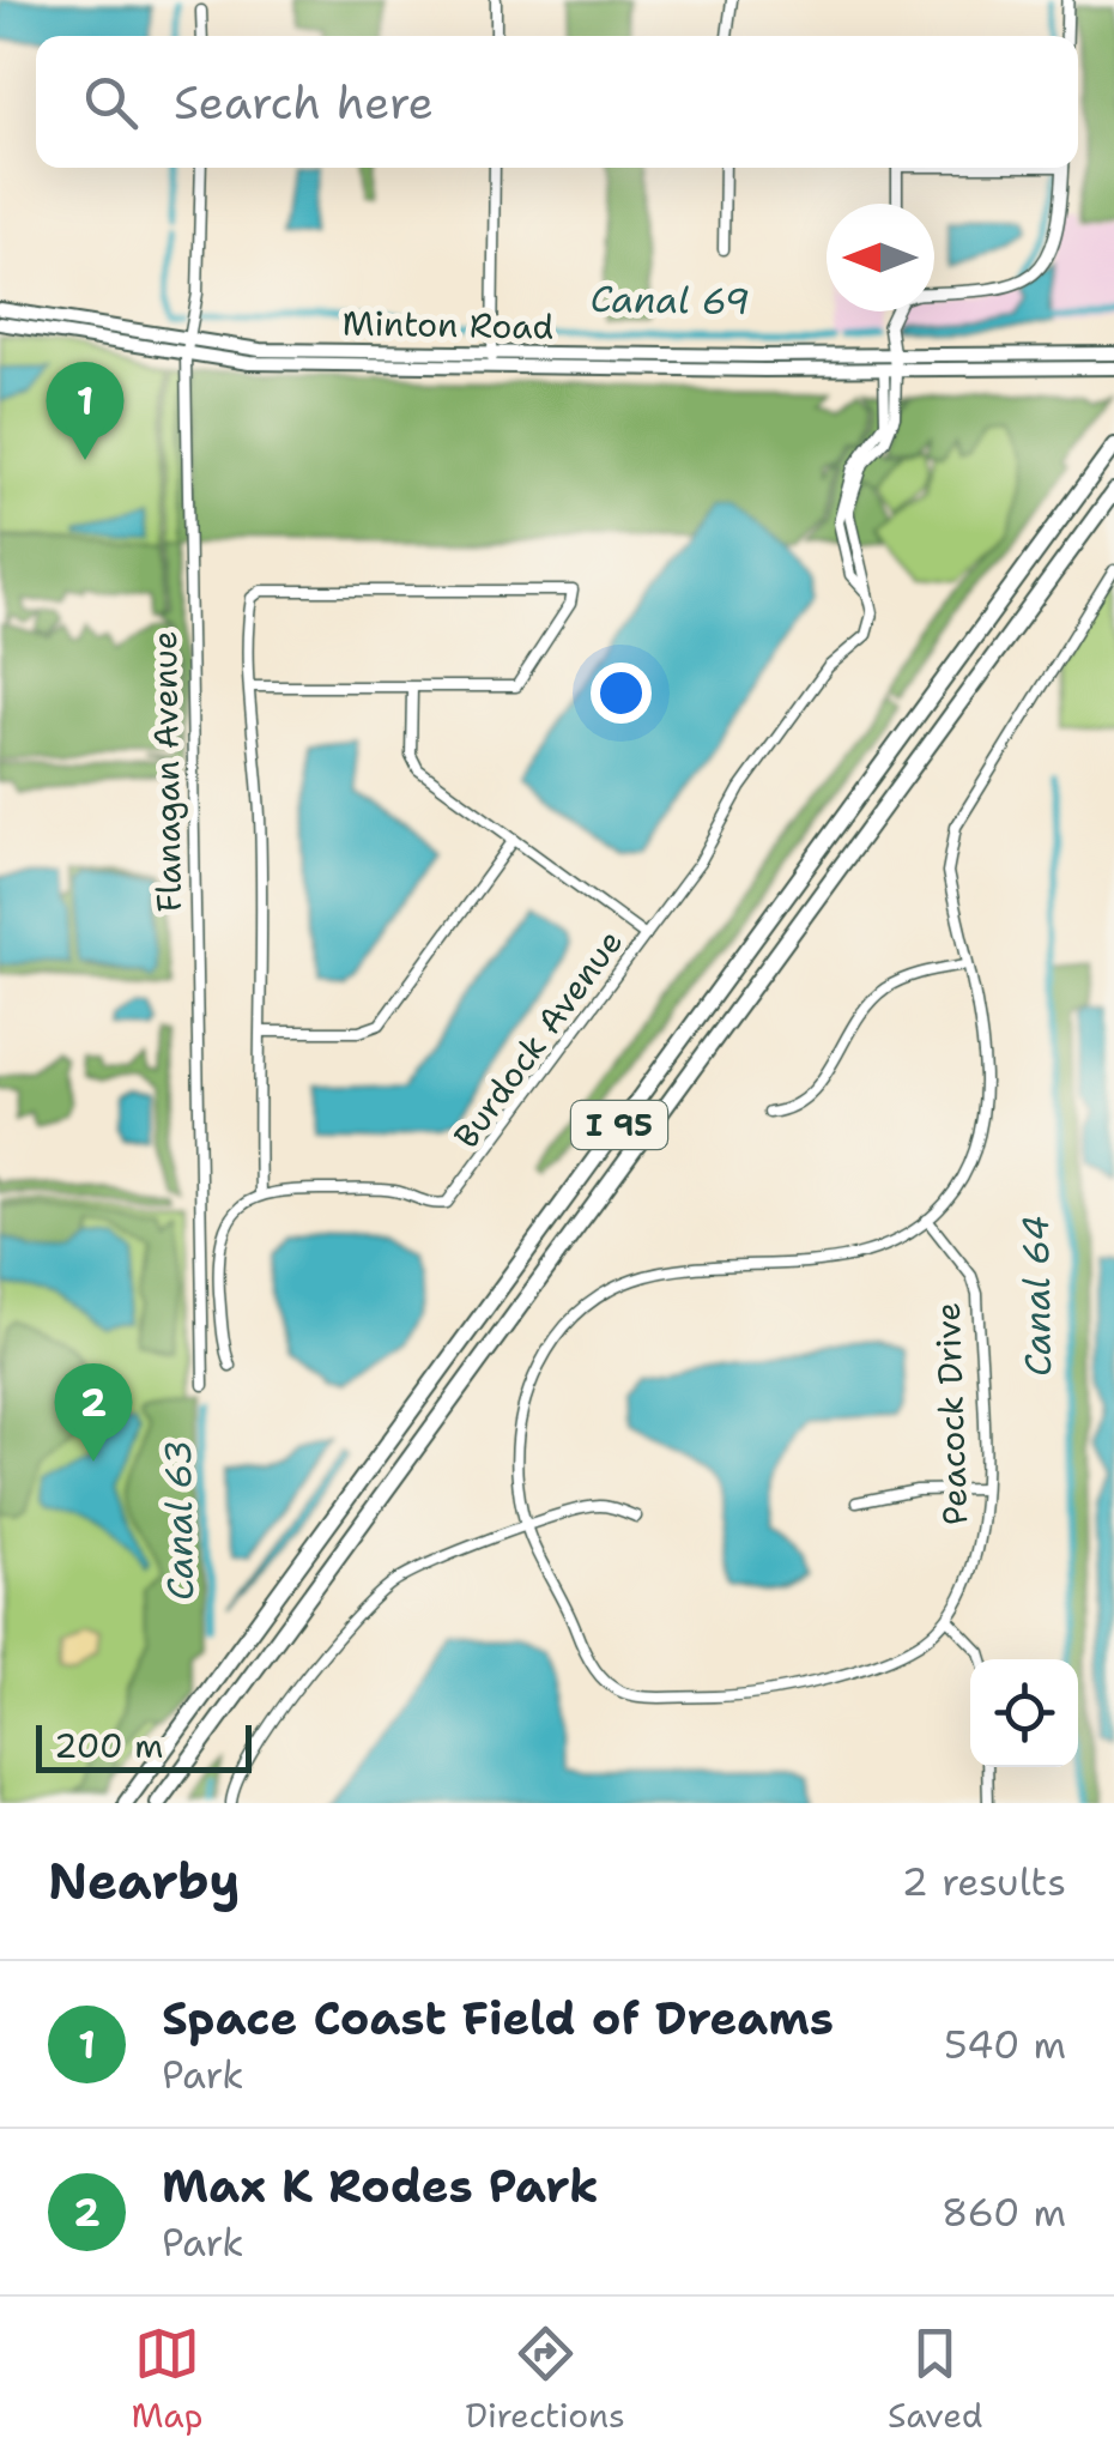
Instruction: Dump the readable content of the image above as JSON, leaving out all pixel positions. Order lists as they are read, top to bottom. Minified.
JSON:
{"streets":{"highway":["I 95"],"main road":["Minton Road"],"street":["Flanagan Avenue","Burdock Avenue","Peacock Drive"]},"crossings":[["Minton Road","Flanagan Avenue"],["Minton Road","Burdock Avenue"]],"water":["Canal 69","Canal 64","Canal 63"],"scale_bar":"200 m","north":"left","page":{"search":"Search here","pins":["1","2"],"scale":"200 m","heading":["Nearby","2 results"],"list":[{"mark":"1","name":"Space Coast Field of Dreams","note":"Park","value":"540 m"},{"mark":"2","name":"Max K Rodes Park","note":"Park","value":"860 m"}],"nav":["Map","Directions","Saved"]}}
